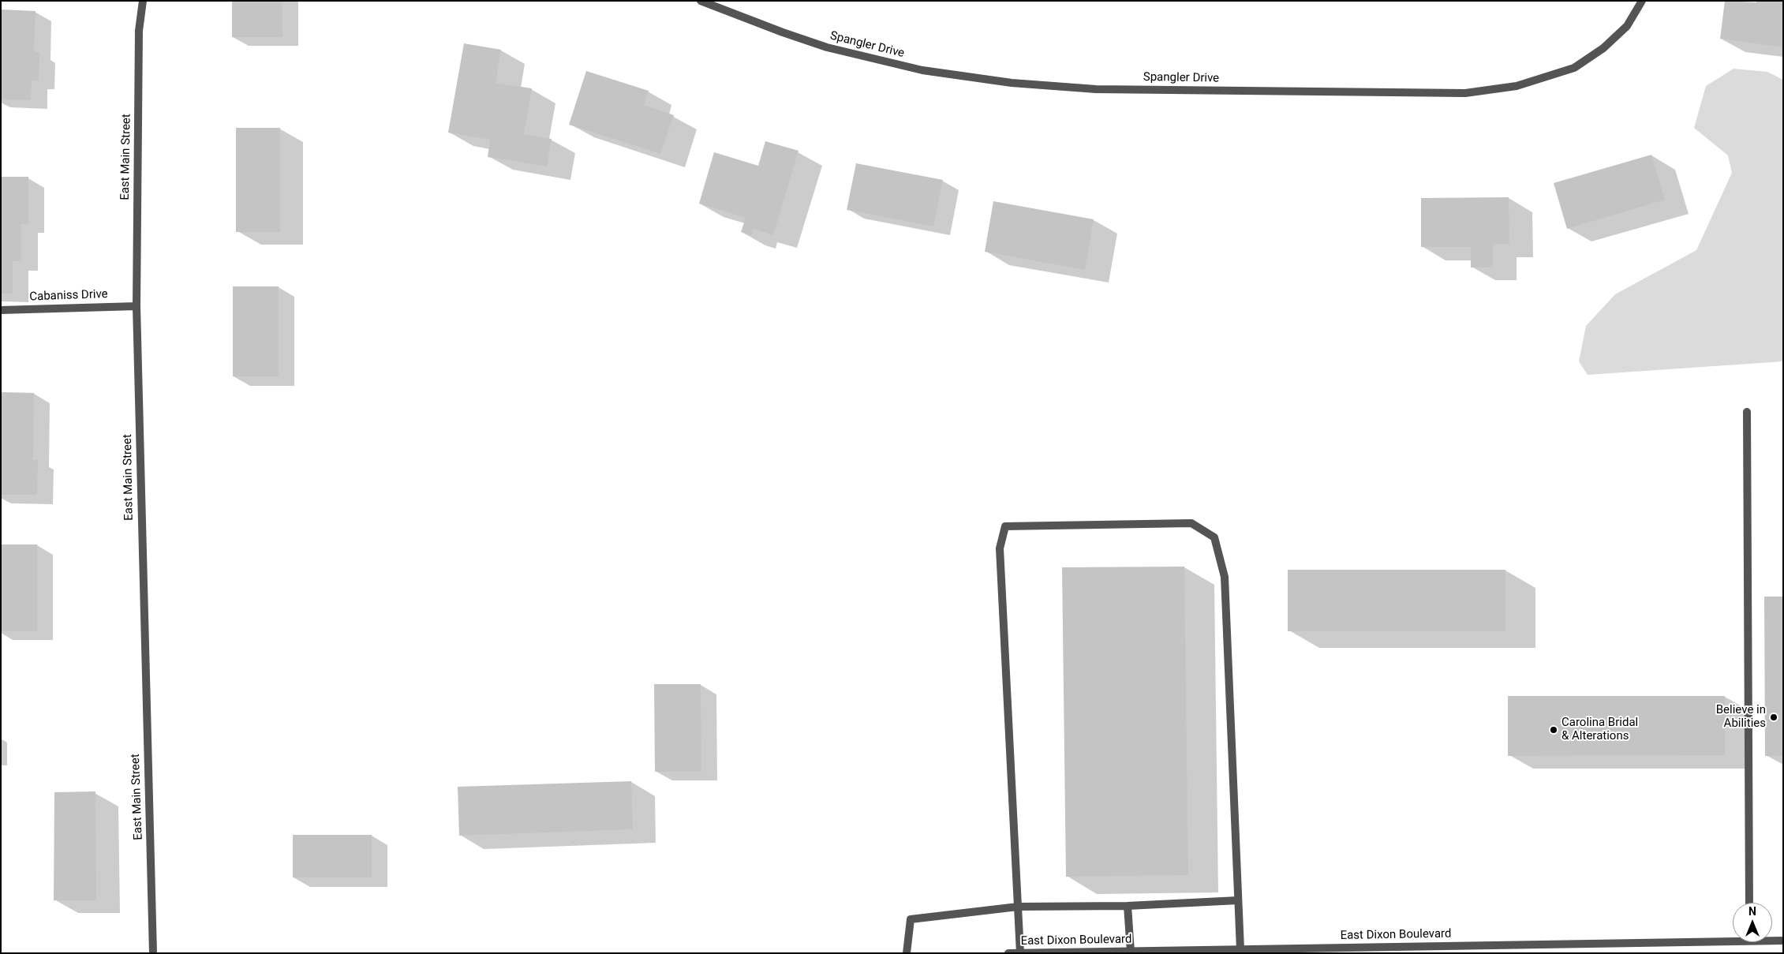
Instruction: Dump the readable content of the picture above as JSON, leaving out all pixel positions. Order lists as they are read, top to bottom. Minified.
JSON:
{"streets":{"street":["Spangler Drive","East Main Street","Cabaniss Drive","East Dixon Boulevard"]},"crossings":[["East Main Street","Cabaniss Drive"]],"places":["Believe in Abilities","Carolina Bridal & Alterations"],"north":"top"}
